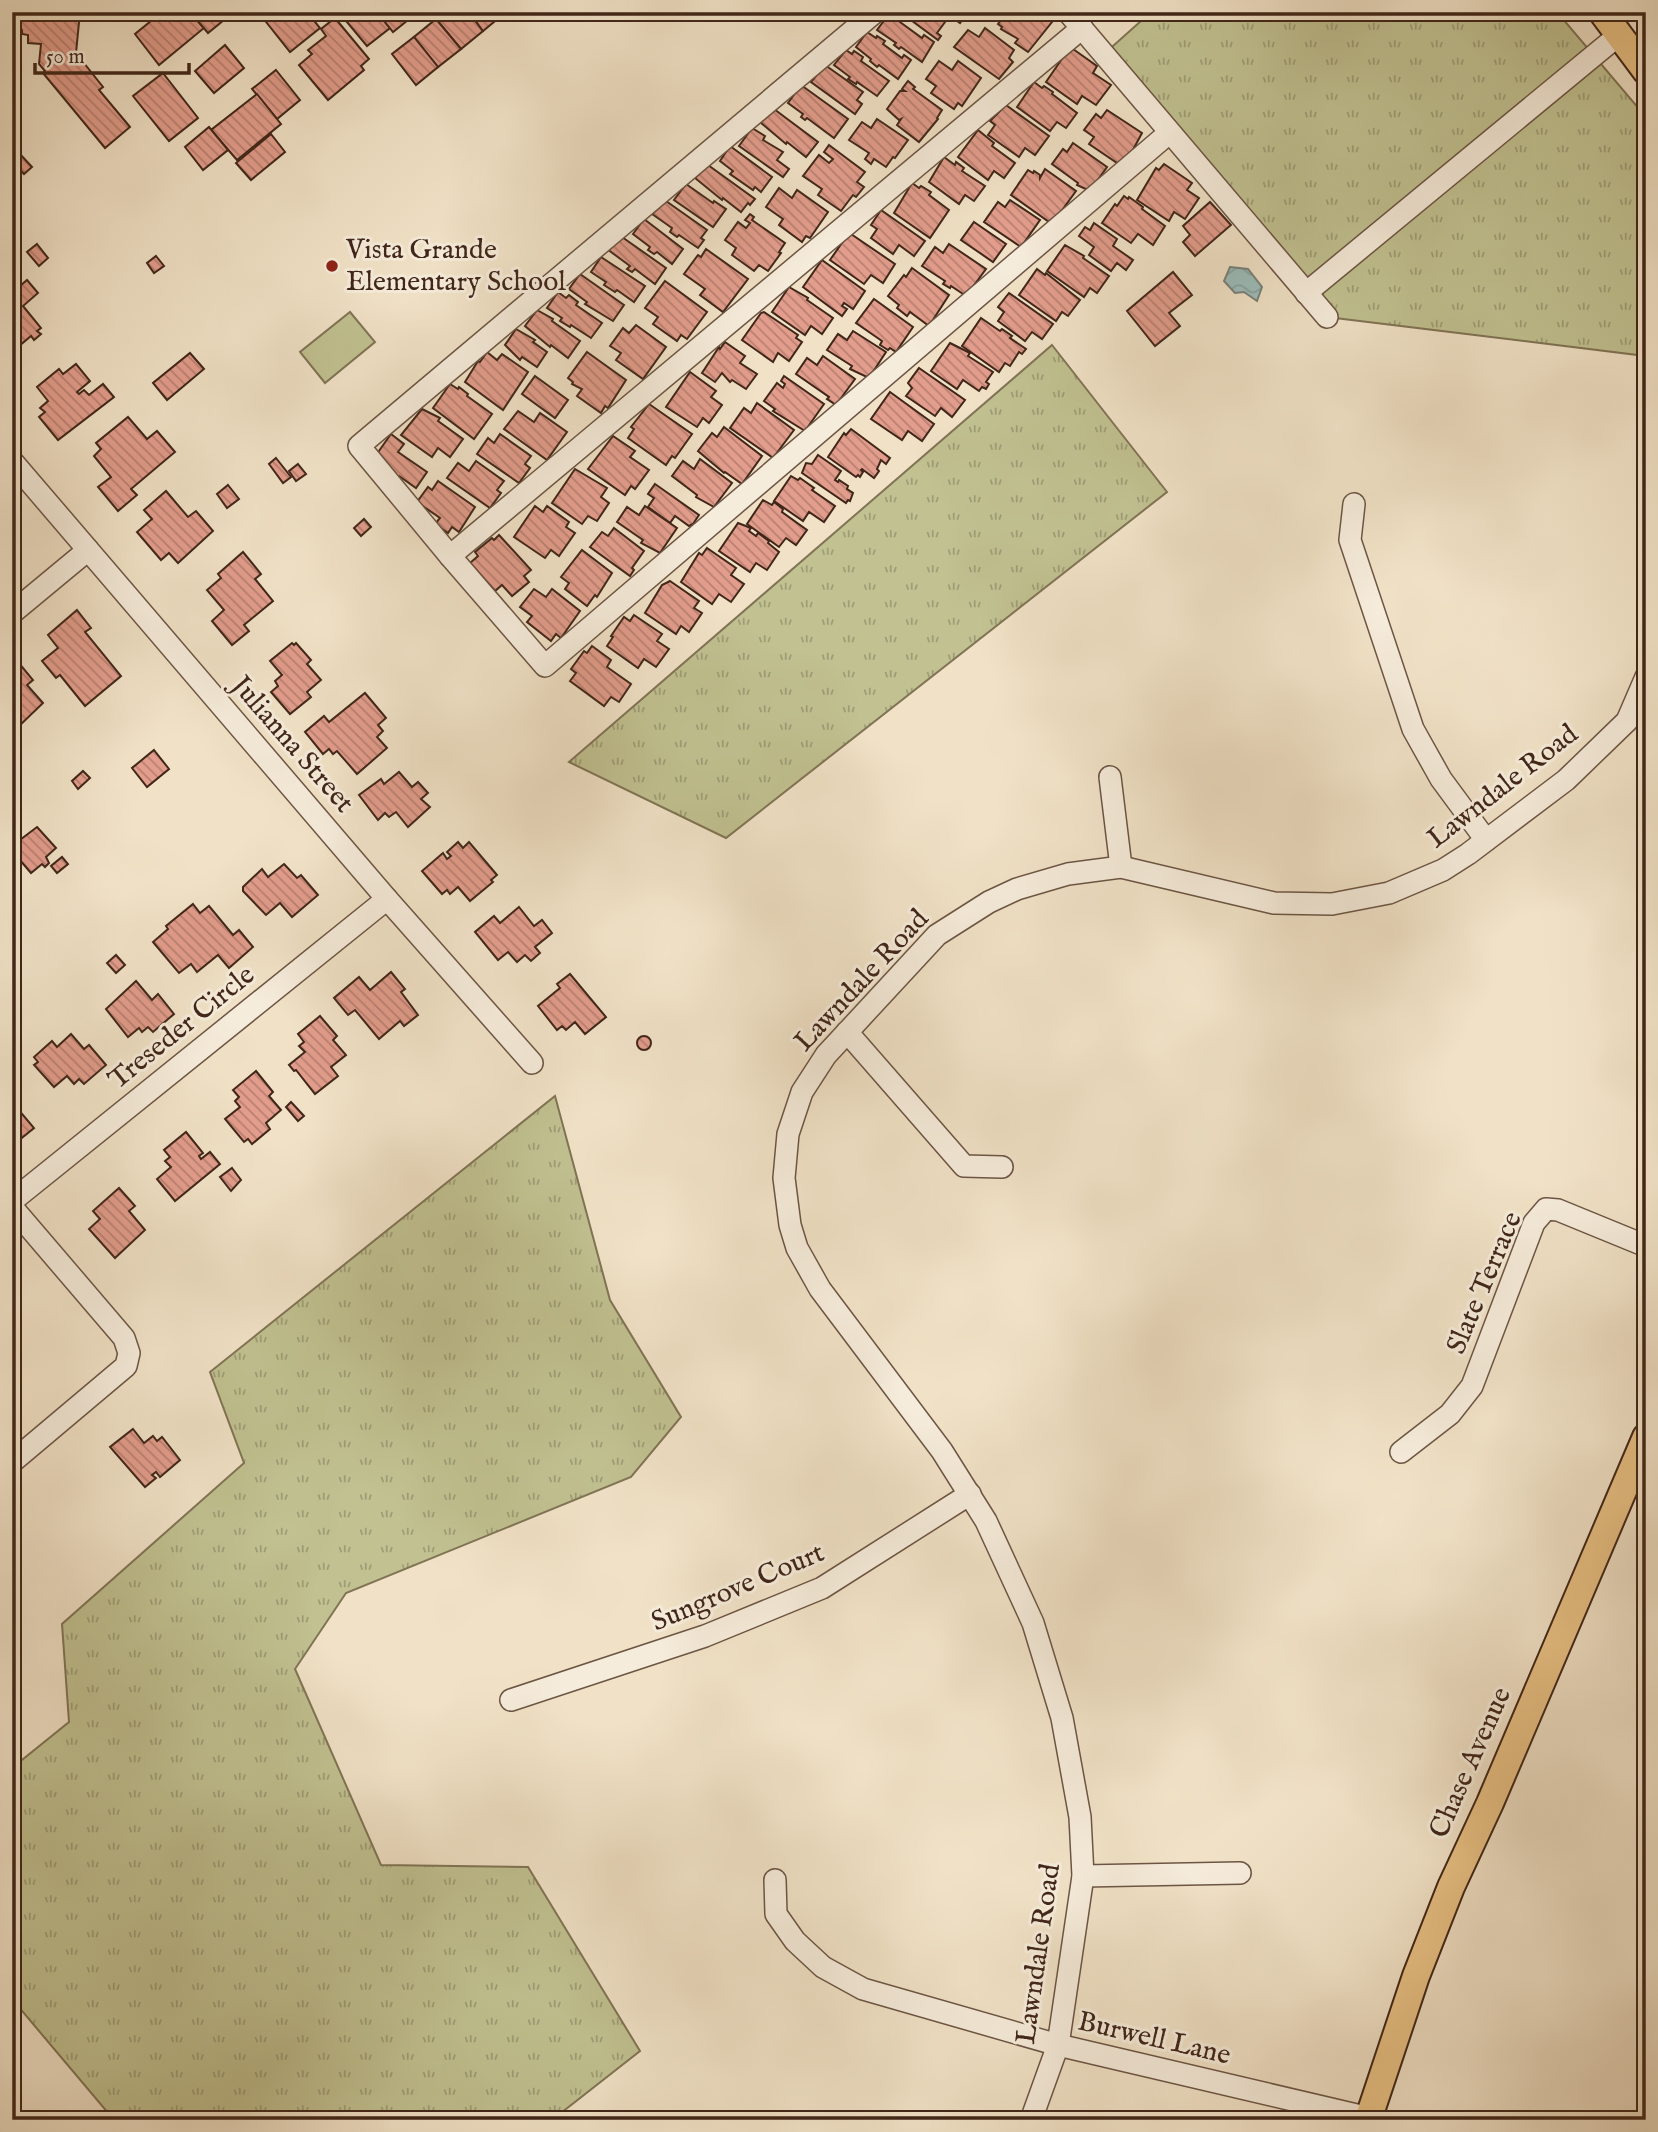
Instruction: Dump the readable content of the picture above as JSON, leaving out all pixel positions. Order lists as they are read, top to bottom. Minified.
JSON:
{"streets":{"main road":["Chase Avenue"],"street":["Julianna Street","Lawndale Road","Treseder Circle","Slate Terrace","Sungrove Court","Burwell Lane"]},"crossings":[["Julianna Street","Treseder Circle"],["Lawndale Road","Sungrove Court"],["Lawndale Road","Burwell Lane"],["Chase Avenue","Burwell Lane"]],"places":["Vista Grande Elementary School"],"scale_bar":"50 m"}
